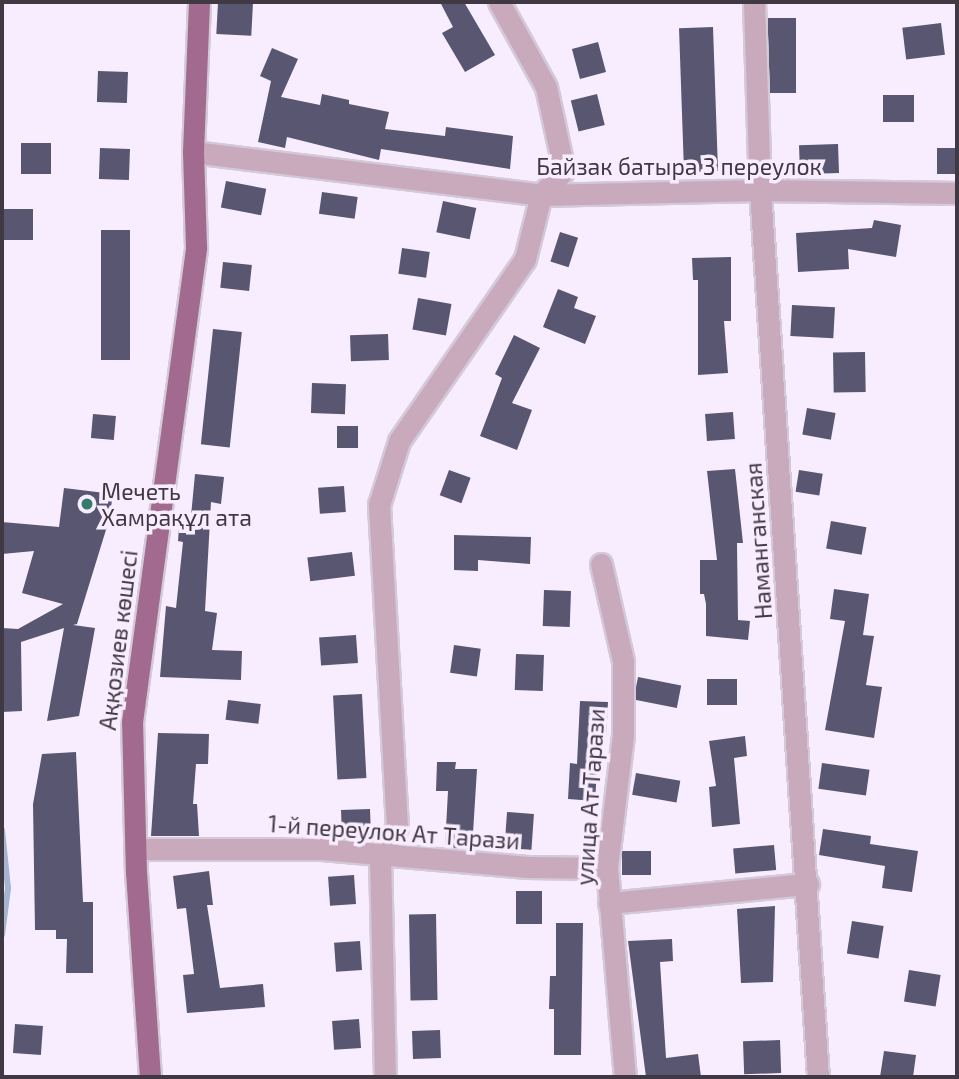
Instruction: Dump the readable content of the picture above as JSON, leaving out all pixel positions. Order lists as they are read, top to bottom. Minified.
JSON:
{"streets":{"main road":["Аққозиев көшесі"],"street":["Байзак батыра 3 переулок","Наманганская","улица Ат Тарази","1-й переулок Ат Тарази"]},"crossings":[["Байзак батыра 3 переулок","Наманганская"],["Байзак батыра 3 переулок","Аққозиев көшесі"],["Аққозиев көшесі","1-й переулок Ат Тарази"],["улица Ат Тарази","1-й переулок Ат Тарази"]],"places":["Мечеть Хамрақұл ата"]}
